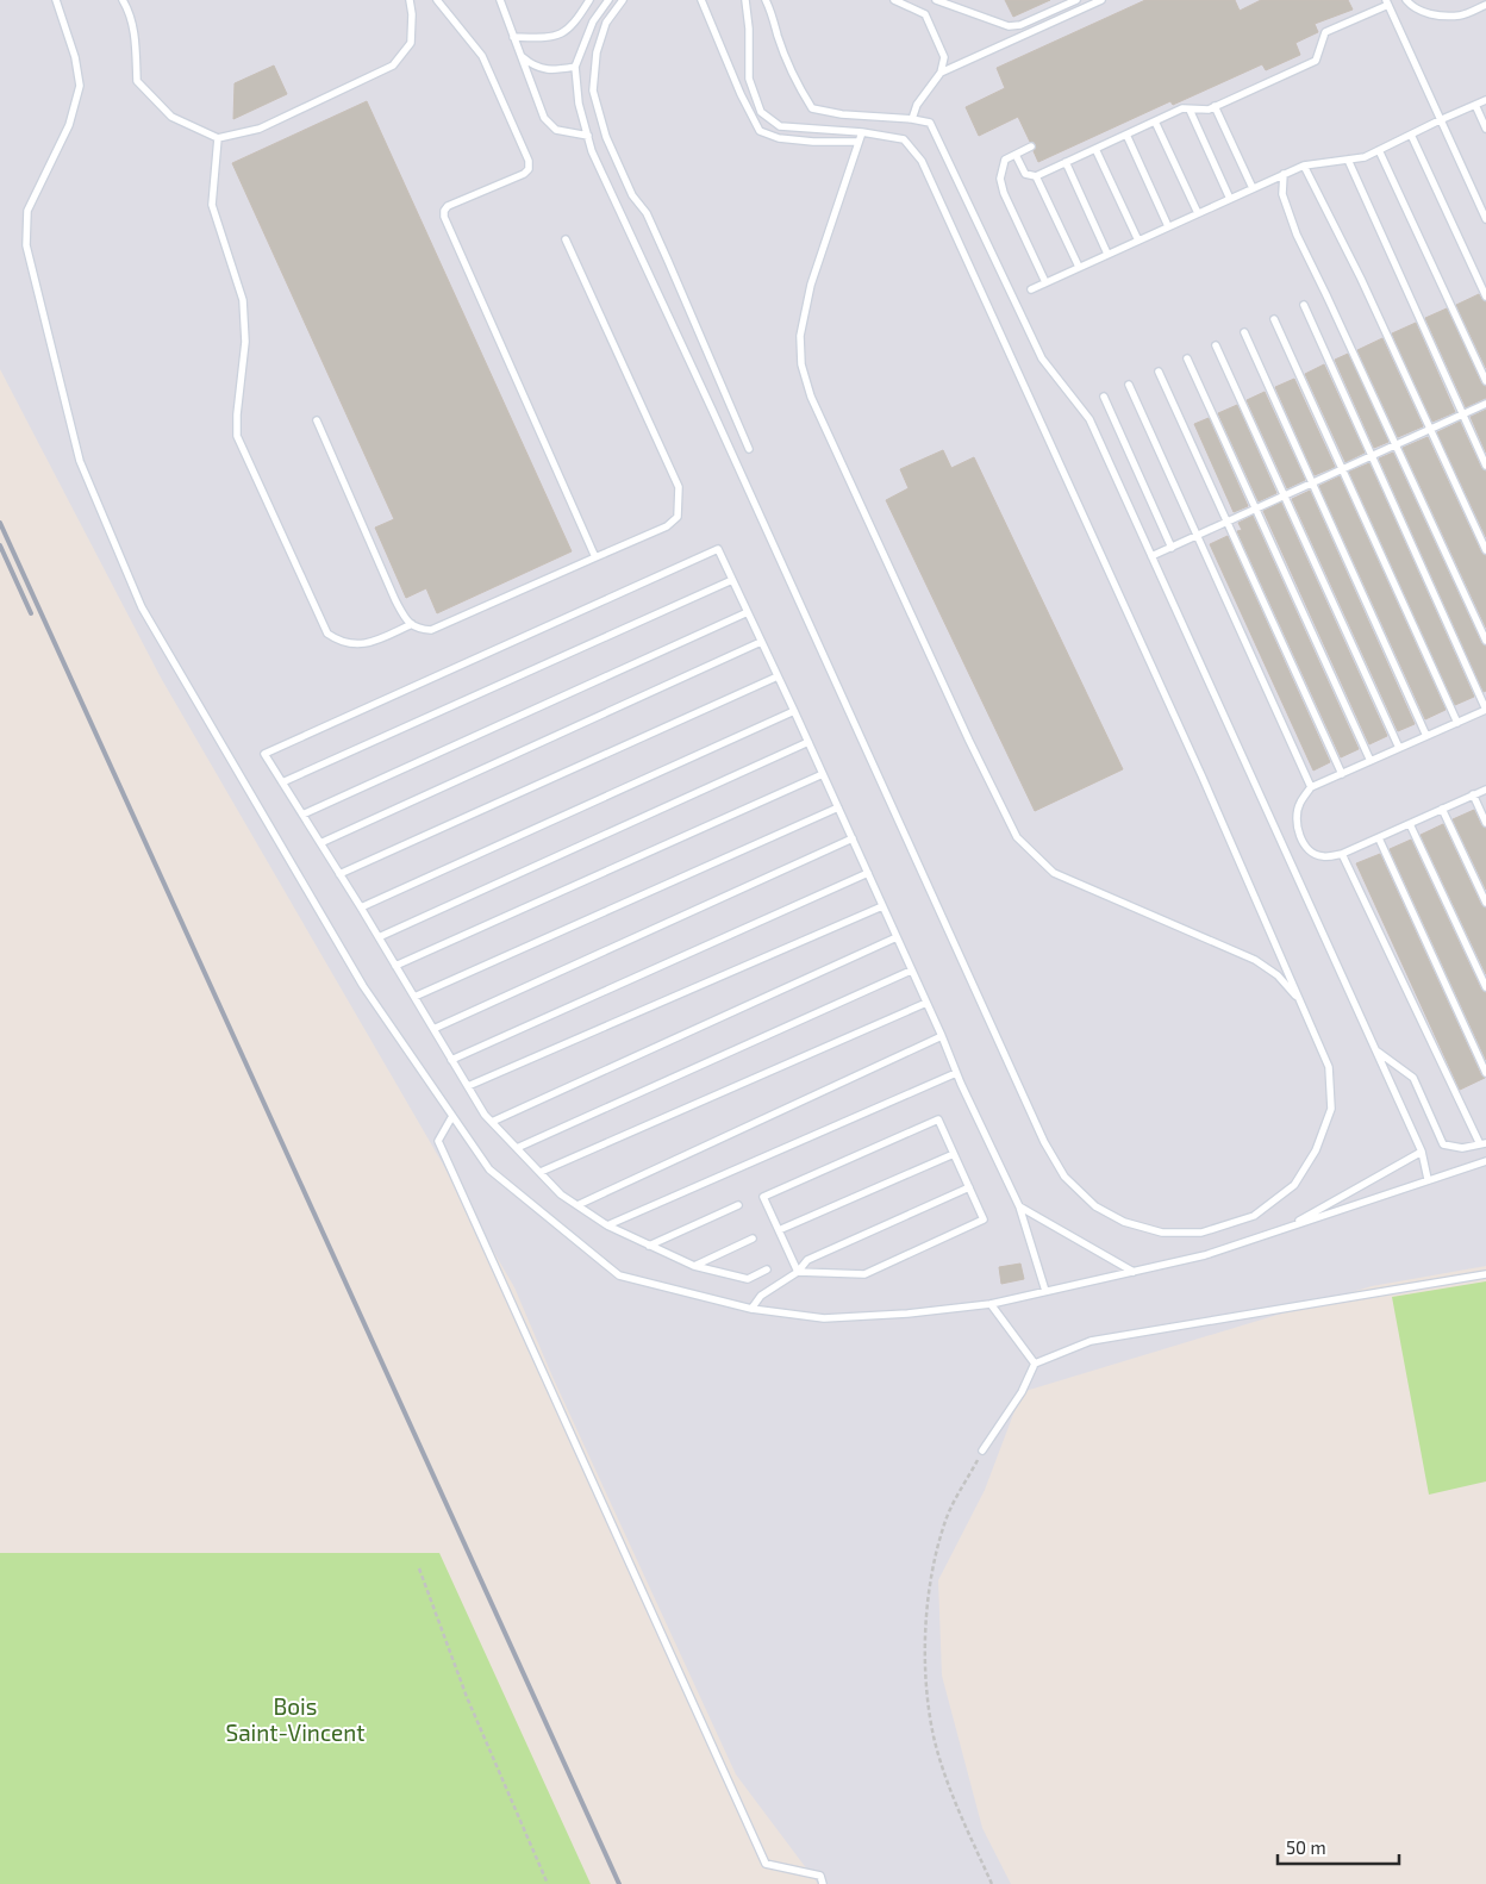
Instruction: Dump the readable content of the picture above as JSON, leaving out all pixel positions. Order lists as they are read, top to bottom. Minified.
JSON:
{"parks":["Bois Saint-Vincent"],"scale_bar":"50 m"}
